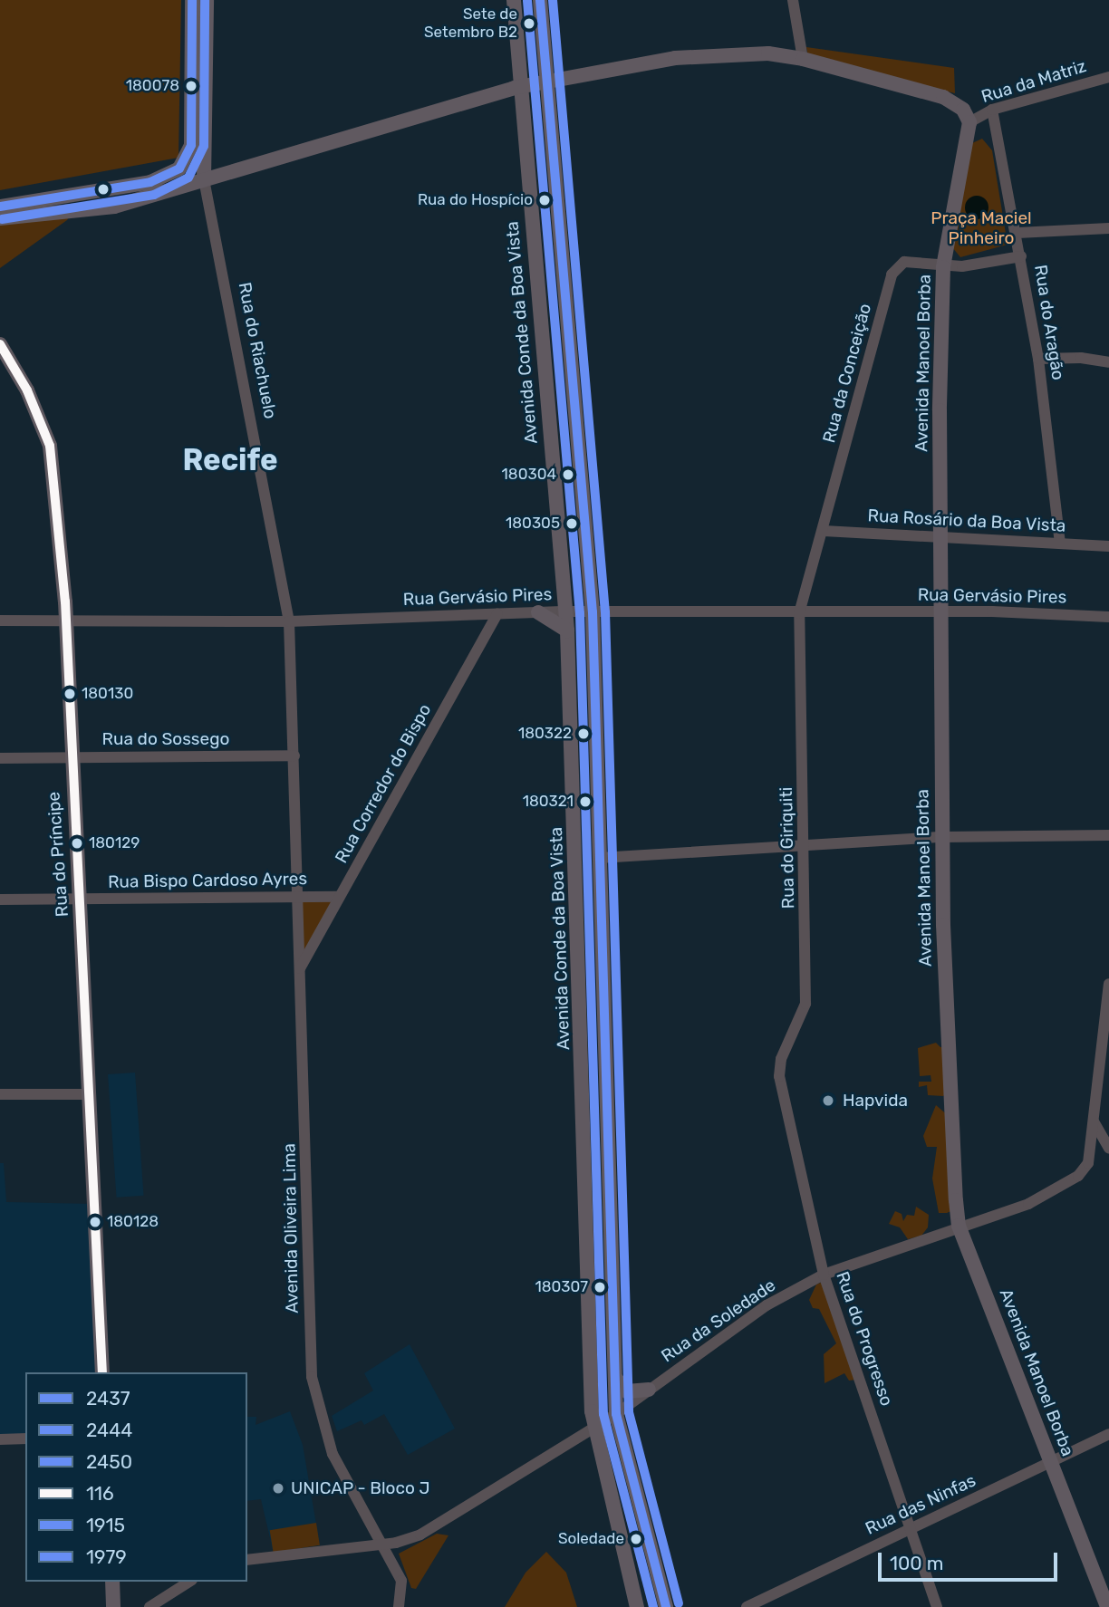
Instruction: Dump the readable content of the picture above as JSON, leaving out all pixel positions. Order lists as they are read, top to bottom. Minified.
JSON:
{"streets":{"main road":["Avenida Conde da Boa Vista","Rua do Riachuelo","Avenida Manoel Borba","Rua do Príncipe"],"street":["Rua da Matriz","Rua do Aragão","Rua da Conceição","Rua Rosário da Boa Vista","Rua Gervásio Pires","Rua do Sossego","Rua Corredor do Bispo","Rua do Giriquiti","Rua Bispo Cardoso Ayres","Avenida Oliveira Lima","Rua da Soledade","Rua do Progresso","Rua das Ninfas"]},"crossings":[["Rua da Matriz","Rua do Aragão"],["Rua da Matriz","Avenida Manoel Borba"],["Rua do Aragão","Rua da Conceição"],["Rua do Aragão","Rua Rosário da Boa Vista"],["Avenida Conde da Boa Vista","Rua Gervásio Pires"],["Avenida Conde da Boa Vista","Rua da Soledade"],["Rua do Riachuelo","Rua Gervásio Pires"],["Rua do Riachuelo","Rua do Sossego"],["Rua do Riachuelo","Rua Bispo Cardoso Ayres"],["Rua do Riachuelo","Avenida Oliveira Lima"],["Avenida Manoel Borba","Rua da Conceição"],["Avenida Manoel Borba","Rua Rosário da Boa Vista"],["Avenida Manoel Borba","Rua Gervásio Pires"],["Avenida Manoel Borba","Rua da Soledade"],["Avenida Manoel Borba","Rua das Ninfas"],["Rua da Conceição","Rua Rosário da Boa Vista"],["Rua da Conceição","Rua Gervásio Pires"],["Rua da Conceição","Rua do Giriquiti"],["Rua Gervásio Pires","Rua Corredor do Bispo"],["Rua Gervásio Pires","Rua do Giriquiti"],["Rua Gervásio Pires","Rua do Príncipe"],["Rua do Sossego","Rua do Príncipe"],["Rua Corredor do Bispo","Rua Bispo Cardoso Ayres"],["Rua Corredor do Bispo","Avenida Oliveira Lima"],["Rua do Giriquiti","Rua do Progresso"],["Rua do Príncipe","Rua Bispo Cardoso Ayres"],["Rua Bispo Cardoso Ayres","Avenida Oliveira Lima"],["Avenida Oliveira Lima","Rua da Soledade"],["Rua da Soledade","Rua do Progresso"],["Rua do Progresso","Rua das Ninfas"]],"districts":["Recife"],"parks":["Praça Maciel Pinheiro"],"places":["Sete de Setembro B2","180078","Rua do Hospício","180304","180305","180130","180322","180321","180129","Hapvida","180128","180307","UNICAP - Bloco J","Soledade"],"lines":["transit line 2437","transit line 2450","transit line 1915","transit line 1979","transit line 2444","transit line 116"],"legend":["2437","2444","2450","116","1915","1979"],"scale_bar":"100 m"}
